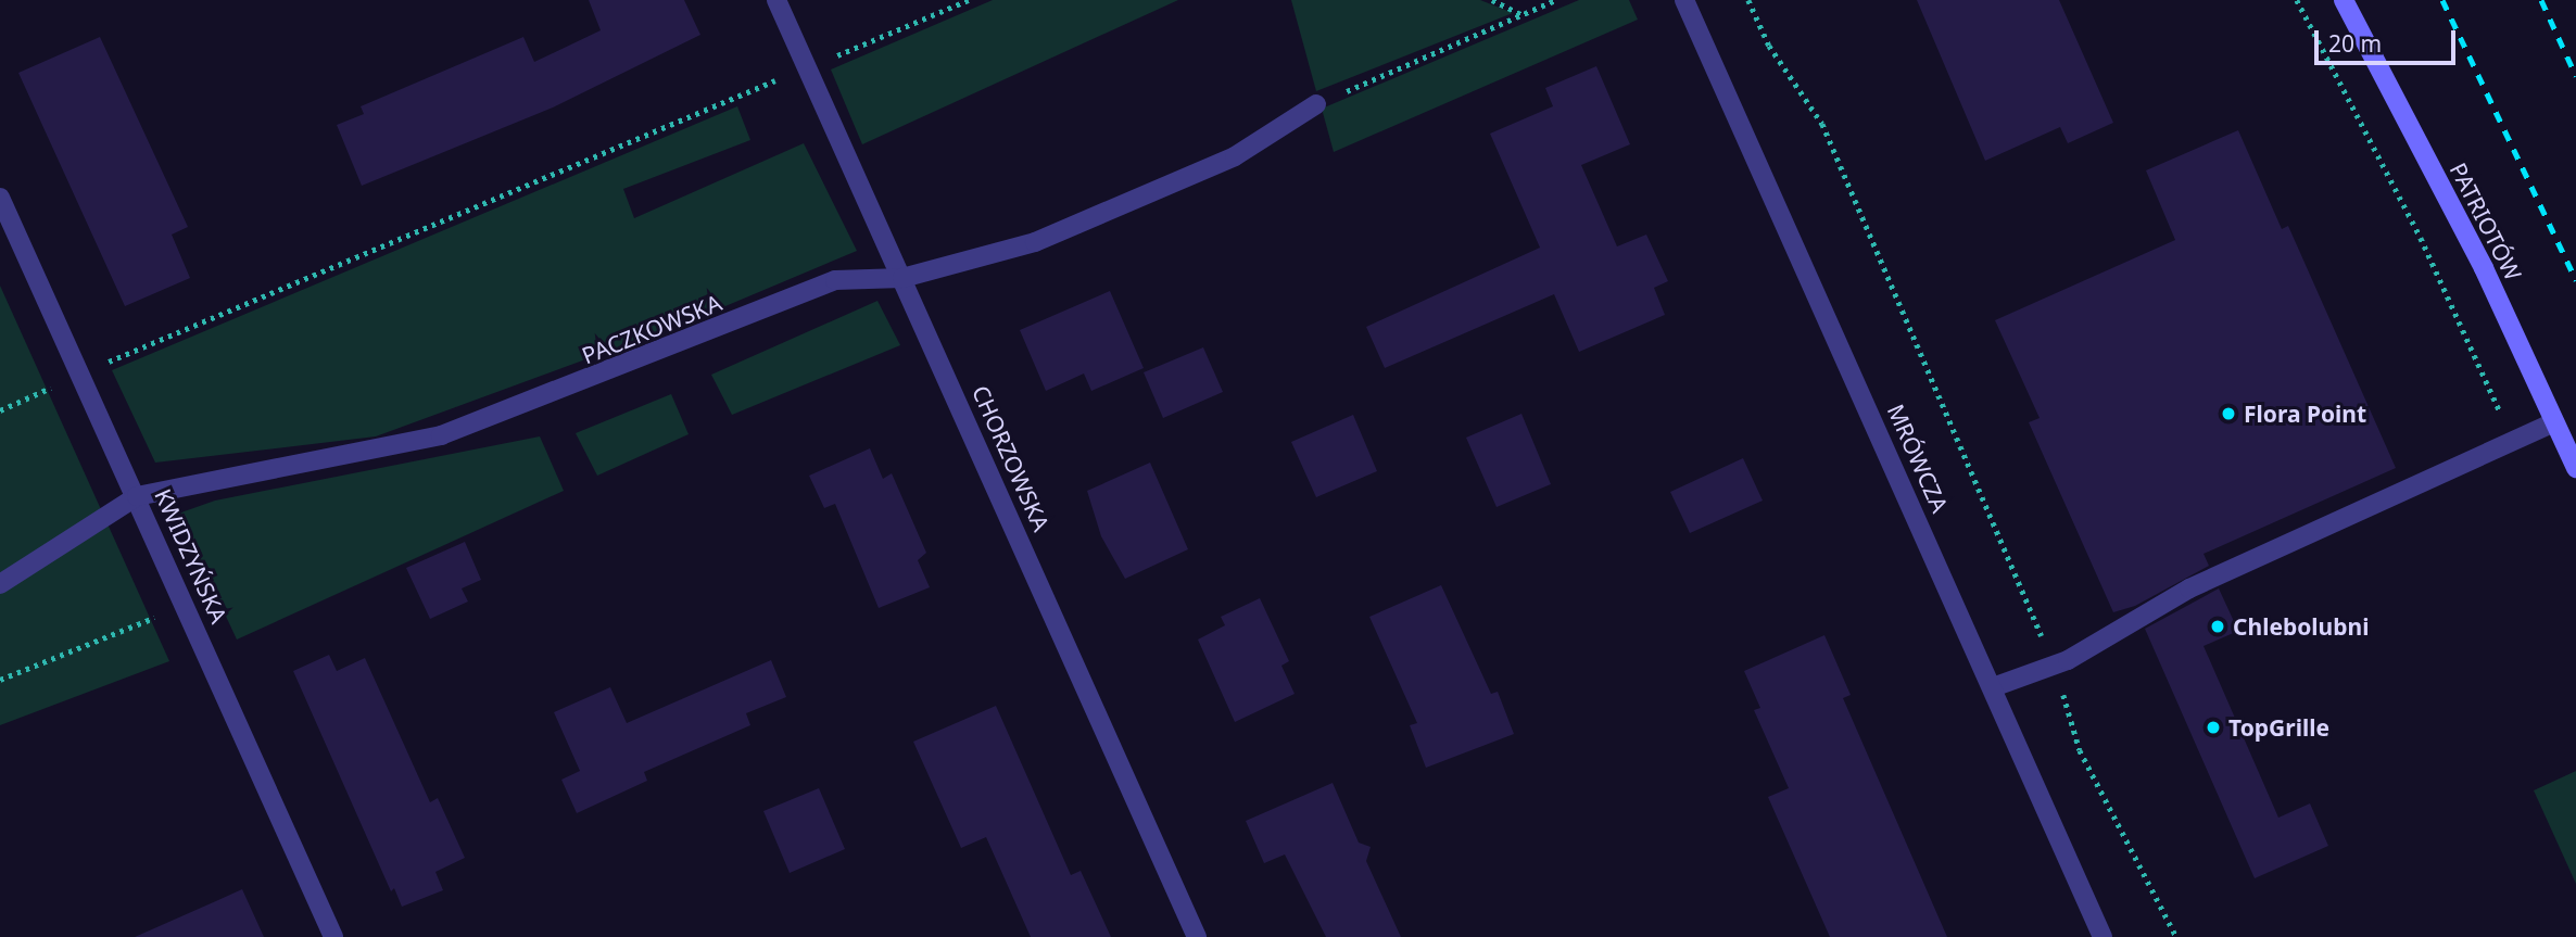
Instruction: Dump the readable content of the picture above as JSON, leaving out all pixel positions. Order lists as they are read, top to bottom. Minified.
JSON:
{"streets":{"main road":["PATRIOTÓW"],"street":["PACZKOWSKA","CHORZOWSKA","MRÓWCZA","KWIDZYŃSKA"]},"crossings":[["PACZKOWSKA","CHORZOWSKA"],["PACZKOWSKA","KWIDZYŃSKA"]],"places":["Flora Point","Chlebolubni","TopGrille"],"scale_bar":"20 m"}
